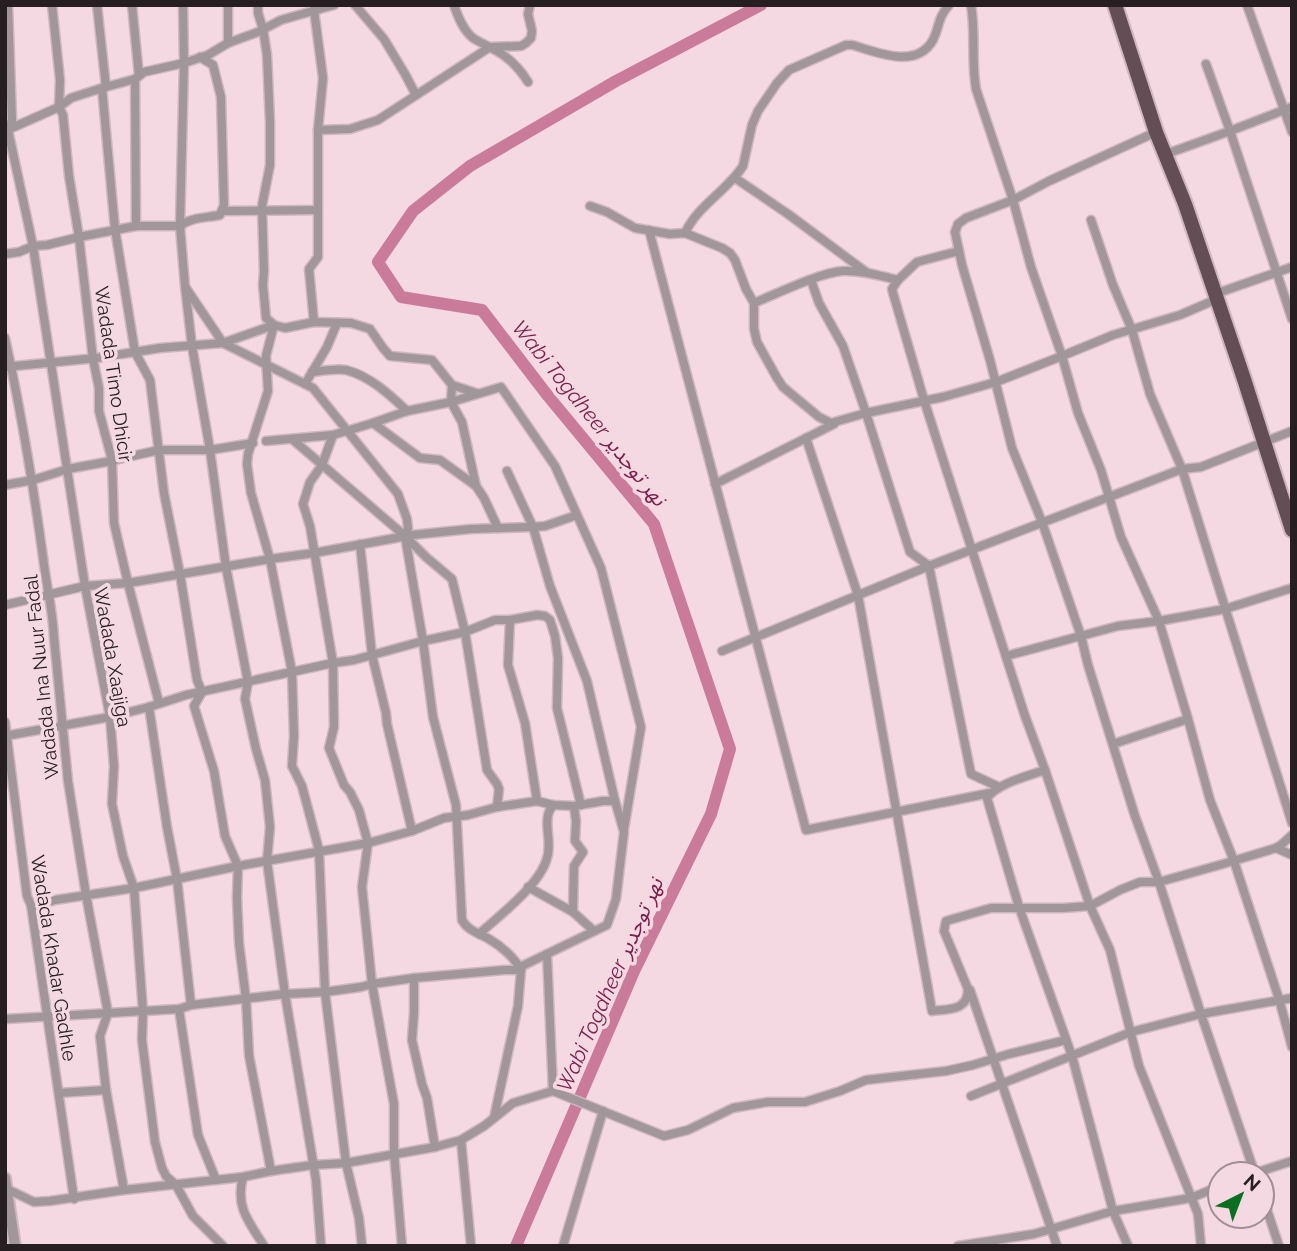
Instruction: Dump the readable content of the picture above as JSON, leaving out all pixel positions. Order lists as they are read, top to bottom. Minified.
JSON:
{"streets":{"street":["Wadada Timo Dhicir","Wadada Xaajiga","Wadada Ina Nuur Fadal","Wadada Khadar Gadhle"]},"water":["Wabi Togdheer نهر توجدير"],"north":"top right"}
